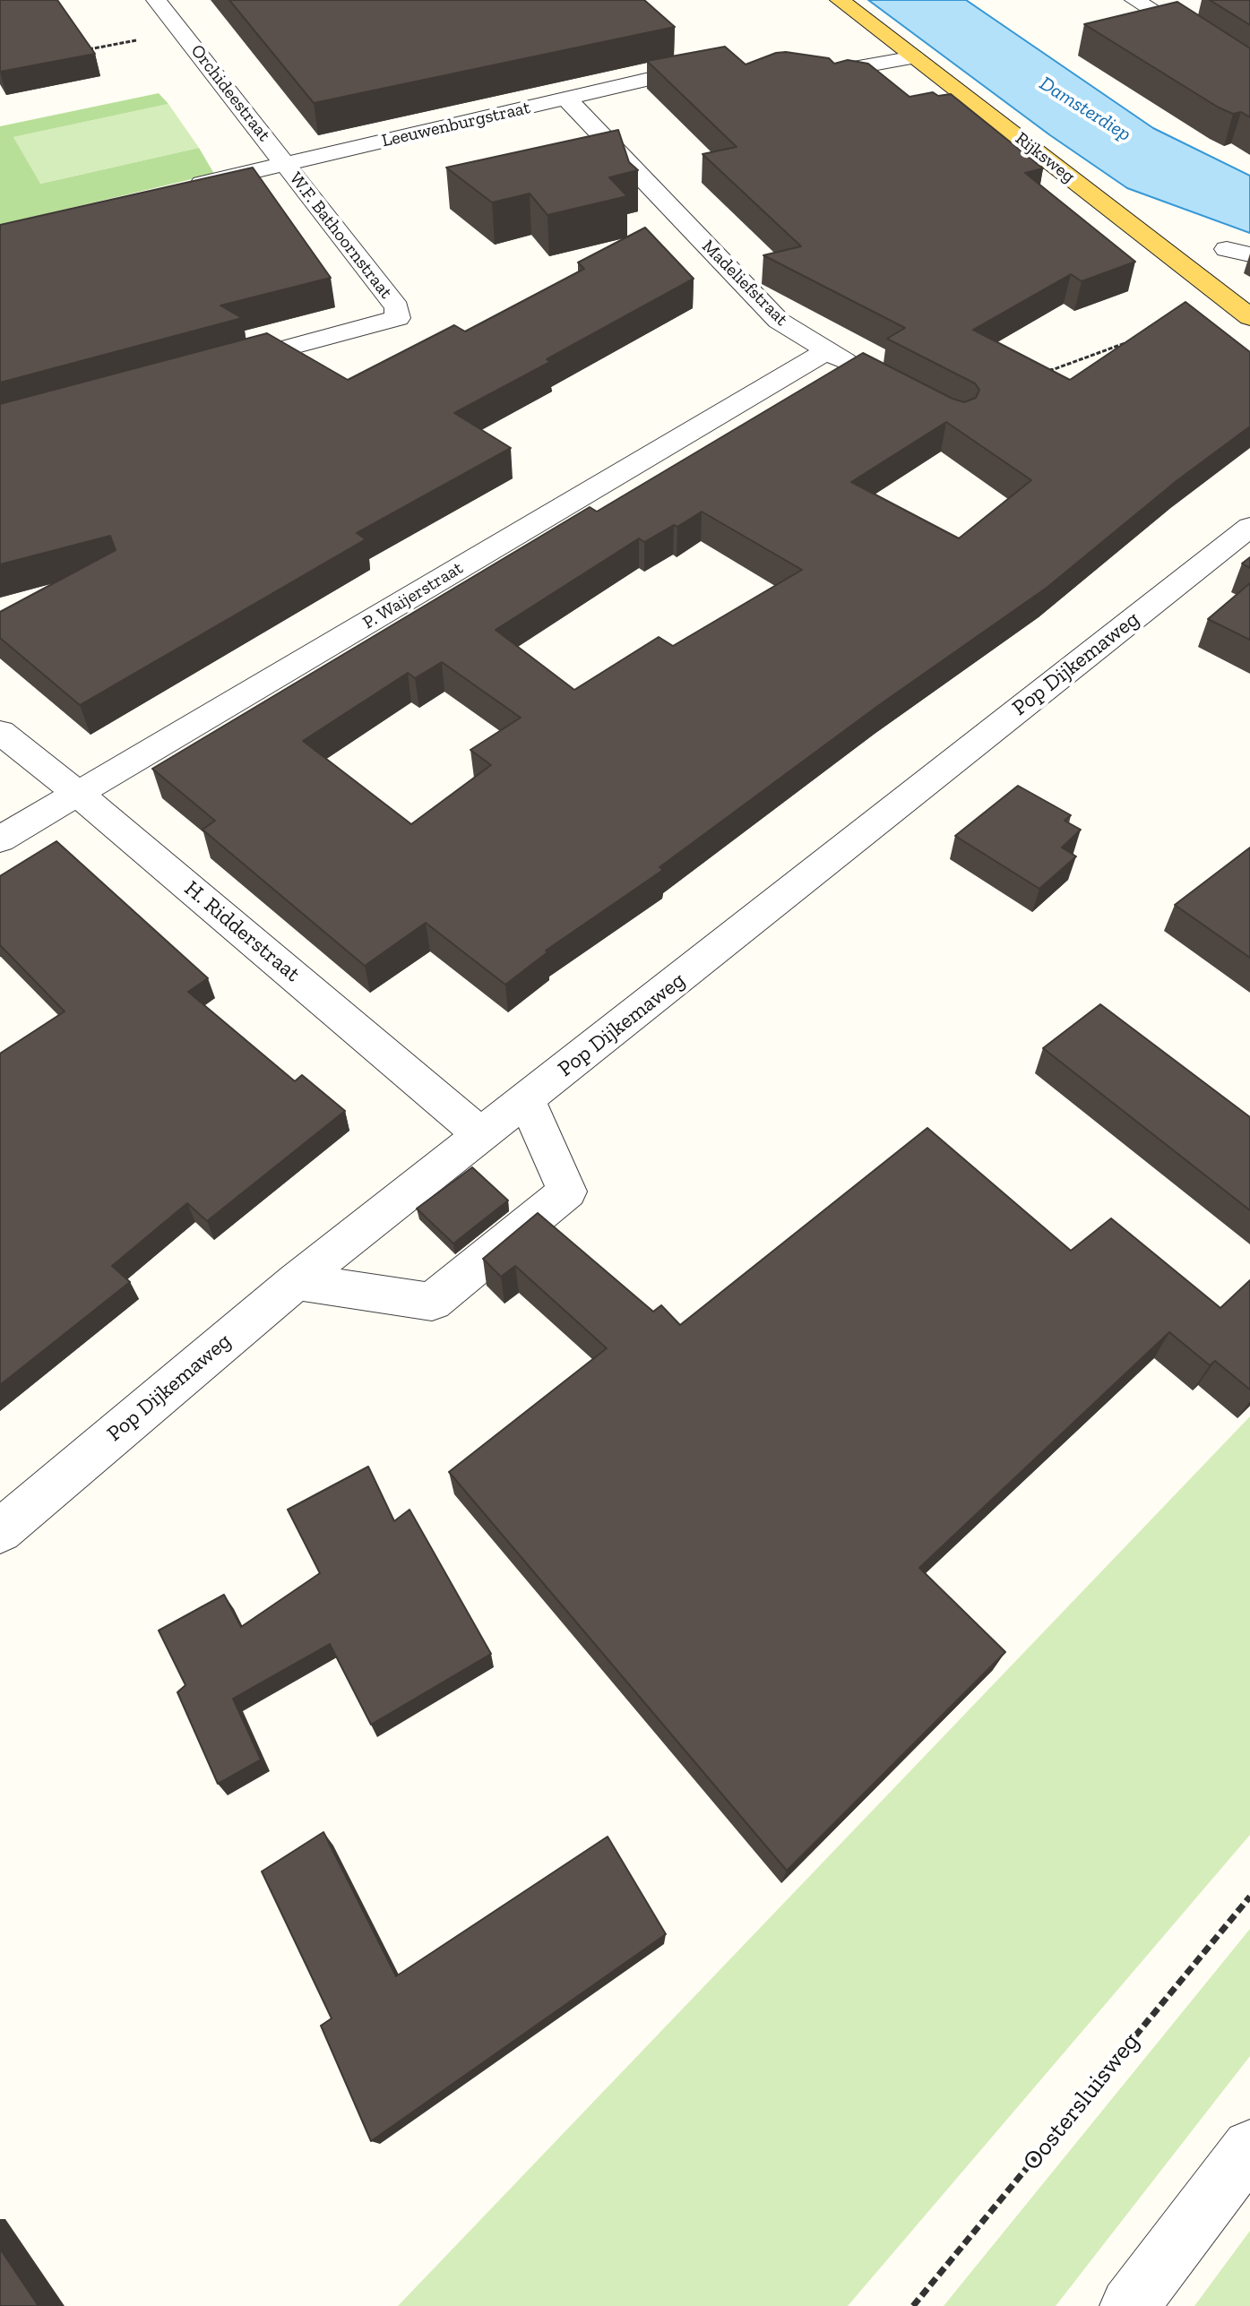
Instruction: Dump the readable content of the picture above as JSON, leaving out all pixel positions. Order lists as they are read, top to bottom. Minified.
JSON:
{"streets":{"main road":["Rijksweg"],"street":["Orchideestraat","Leeuwenburgstraat","W.F. Bathoornstraat","Madeliefstraat","P. Waijerstraat","Pop Dijkemaweg","H. Ridderstraat"],"path":["Oostersluisweg"]},"crossings":[["Orchideestraat","Leeuwenburgstraat"],["Orchideestraat","W.F. Bathoornstraat"],["Leeuwenburgstraat","W.F. Bathoornstraat"],["Leeuwenburgstraat","Madeliefstraat"],["Madeliefstraat","P. Waijerstraat"],["P. Waijerstraat","H. Ridderstraat"],["Pop Dijkemaweg","H. Ridderstraat"]],"water":["Damsterdiep"]}
